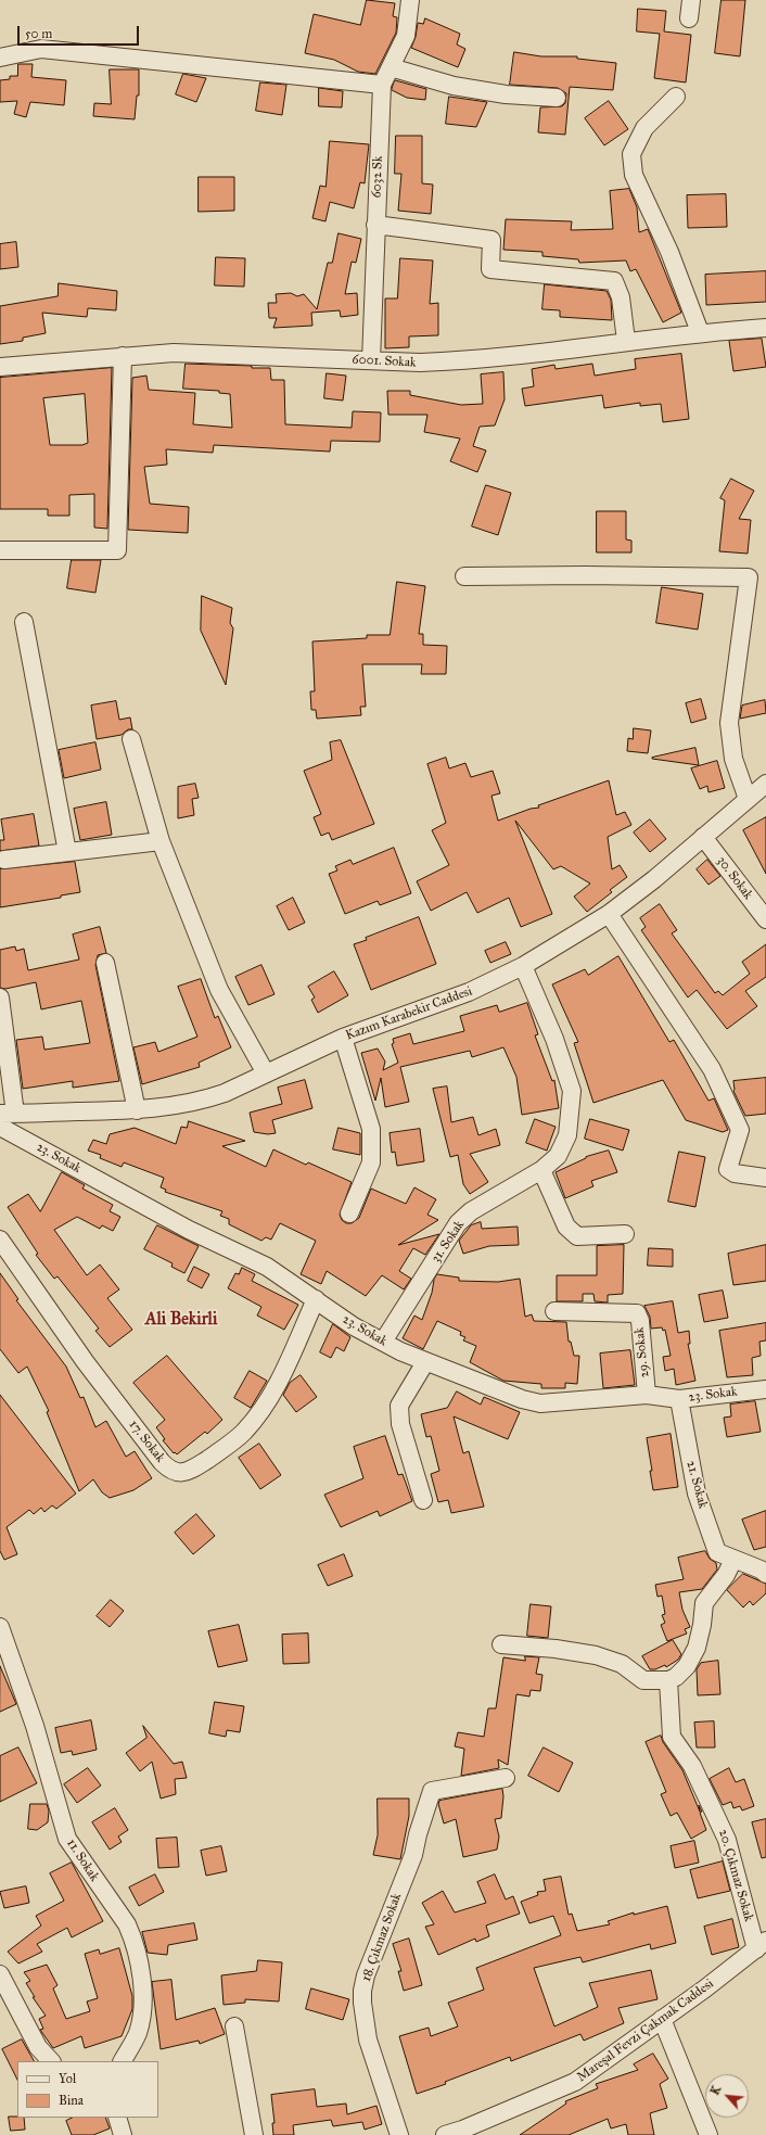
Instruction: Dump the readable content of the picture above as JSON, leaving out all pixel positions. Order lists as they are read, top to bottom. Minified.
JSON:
{"streets":{"street":["6032 Sk","6001. Sokak","30. Sokak","Kazım Karabekir Caddesi","23. Sokak","31. Sokak","29. Sokak","17. Sokak","21. Sokak","11. Sokak","20. Çıkmaz Sokak","18. Çıkmaz Sokak","Mareşal Fevzi Çakmak Caddesi"]},"crossings":[["6032 Sk","6001. Sokak"],["30. Sokak","Kazım Karabekir Caddesi"],["Kazım Karabekir Caddesi","31. Sokak"],["23. Sokak","31. Sokak"],["23. Sokak","29. Sokak"],["23. Sokak","17. Sokak"],["23. Sokak","21. Sokak"],["20. Çıkmaz Sokak","Mareşal Fevzi Çakmak Caddesi"]],"districts":["Ali Bekirli"],"legend":["Yol","Bina"],"scale_bar":"50 m","north":"top left"}
